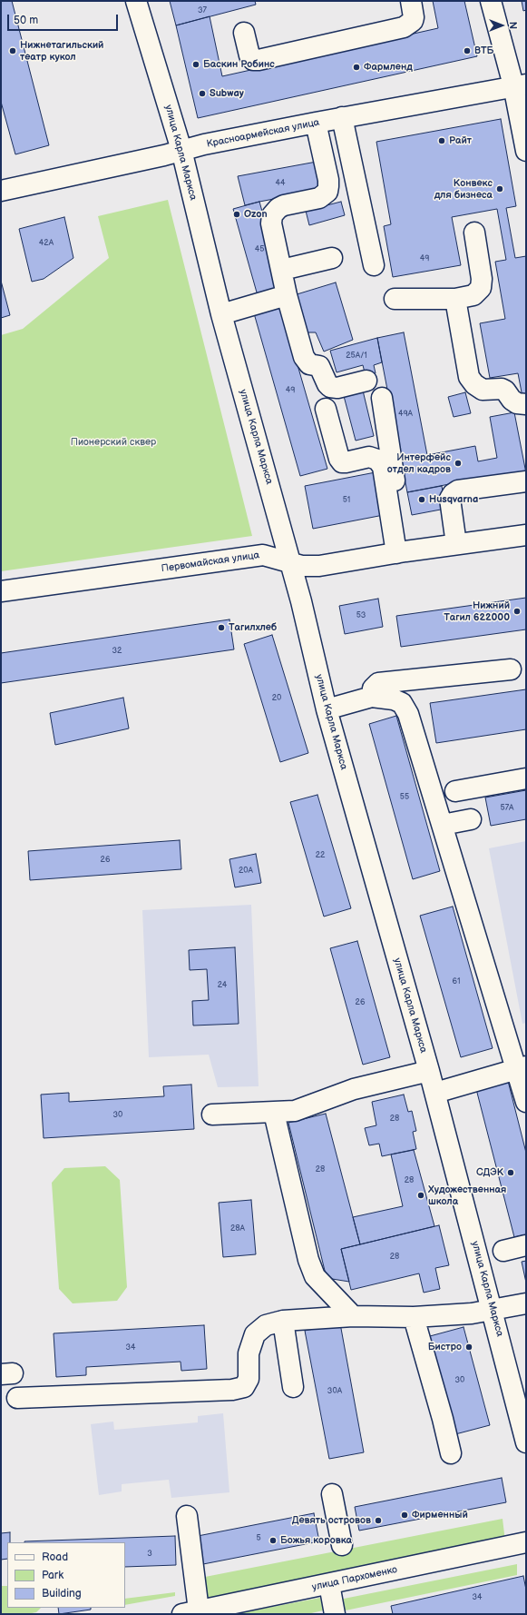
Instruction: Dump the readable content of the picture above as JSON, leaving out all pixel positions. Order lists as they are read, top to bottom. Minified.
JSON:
{"streets":{"street":["Красноармейская улица","улица Карла Маркса","Первомайская улица","улица Пархоменко"]},"crossings":[["Красноармейская улица","улица Карла Маркса"],["улица Карла Маркса","Первомайская улица"]],"parks":["Пионерский сквер"],"places":["Нижнетагильский театр кукол","ВТБ","Баскин Робинс","Фармленд","Subway","Райт","Конвекс для бизнеса","Ozon","Интерфейс отдел кадров","Husqvarna","Нижний Тагил 622000","Тагилхлеб","СДЭК","Художественная школа","Бистро","Фирменный","Девять островов","Божья коровка"],"house_numbers":["37","44","42А","45","49","25А/1","49","49А","51","53","32","20","55","57А","22","26","20А","61","24","26","30","28","28","28","28А","28","34","30","30А","5","3","34"],"legend":["Road","Park","Building"],"scale_bar":"50 m","north":"right"}
